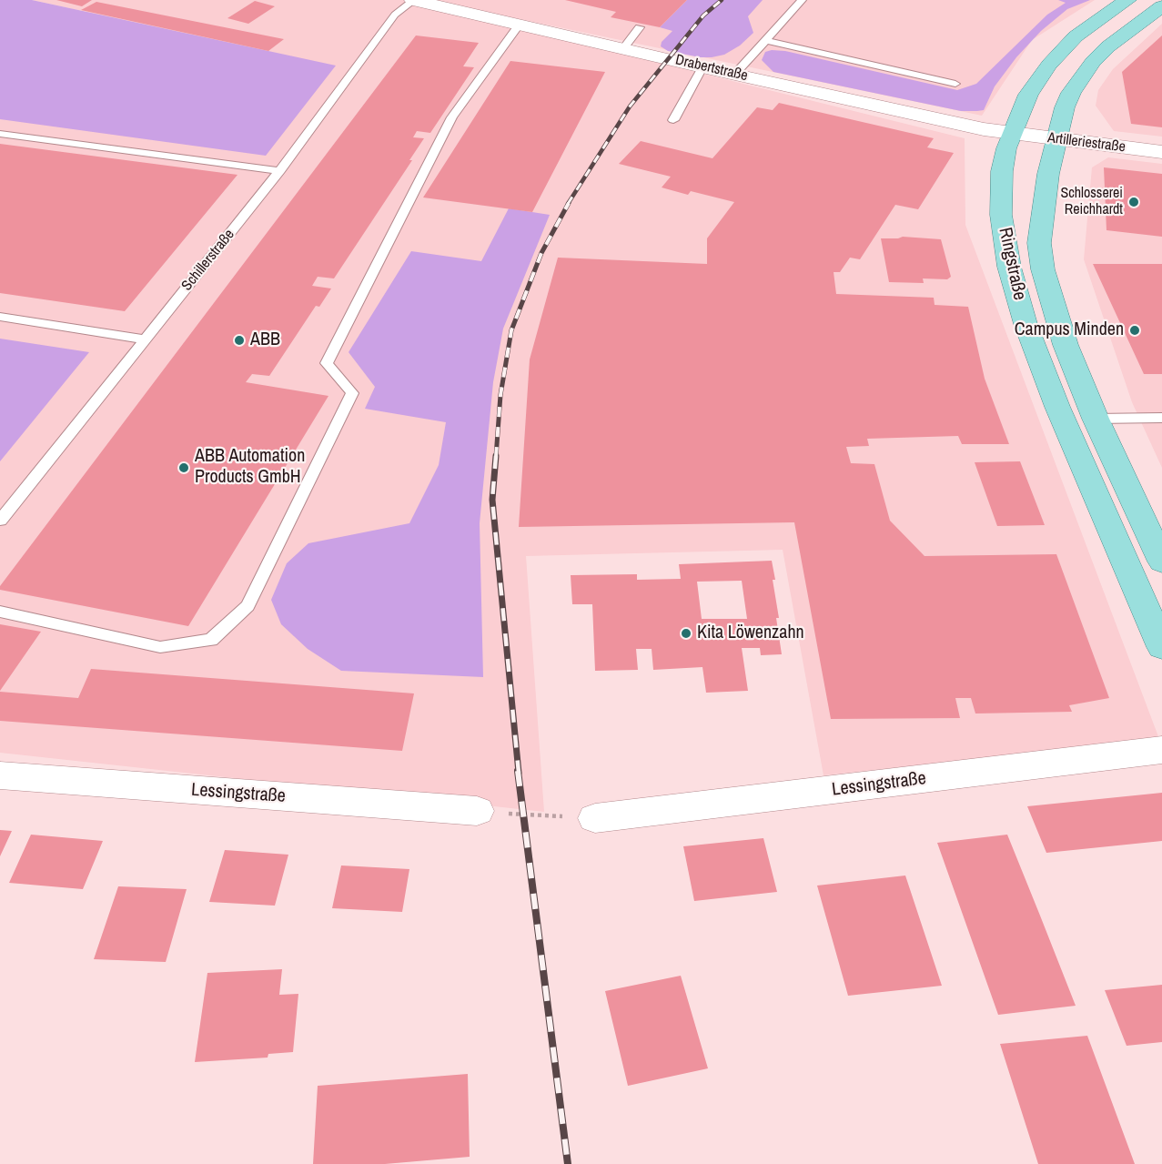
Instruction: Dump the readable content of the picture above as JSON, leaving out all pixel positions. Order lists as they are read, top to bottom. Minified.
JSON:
{"streets":{"main road":["Ringstraße"],"street":["Drabertstraße","Artilleriestraße","Lessingstraße"],"lane":["Schillerstraße"]},"crossings":[["Drabertstraße","Artilleriestraße"],["Drabertstraße","Schillerstraße"],["Drabertstraße","Ringstraße"],["Artilleriestraße","Ringstraße"]],"places":["Schlosserei Reichhardt","Campus Minden","ABB","ABB Automation Products GmbH","Kita Löwenzahn"]}
